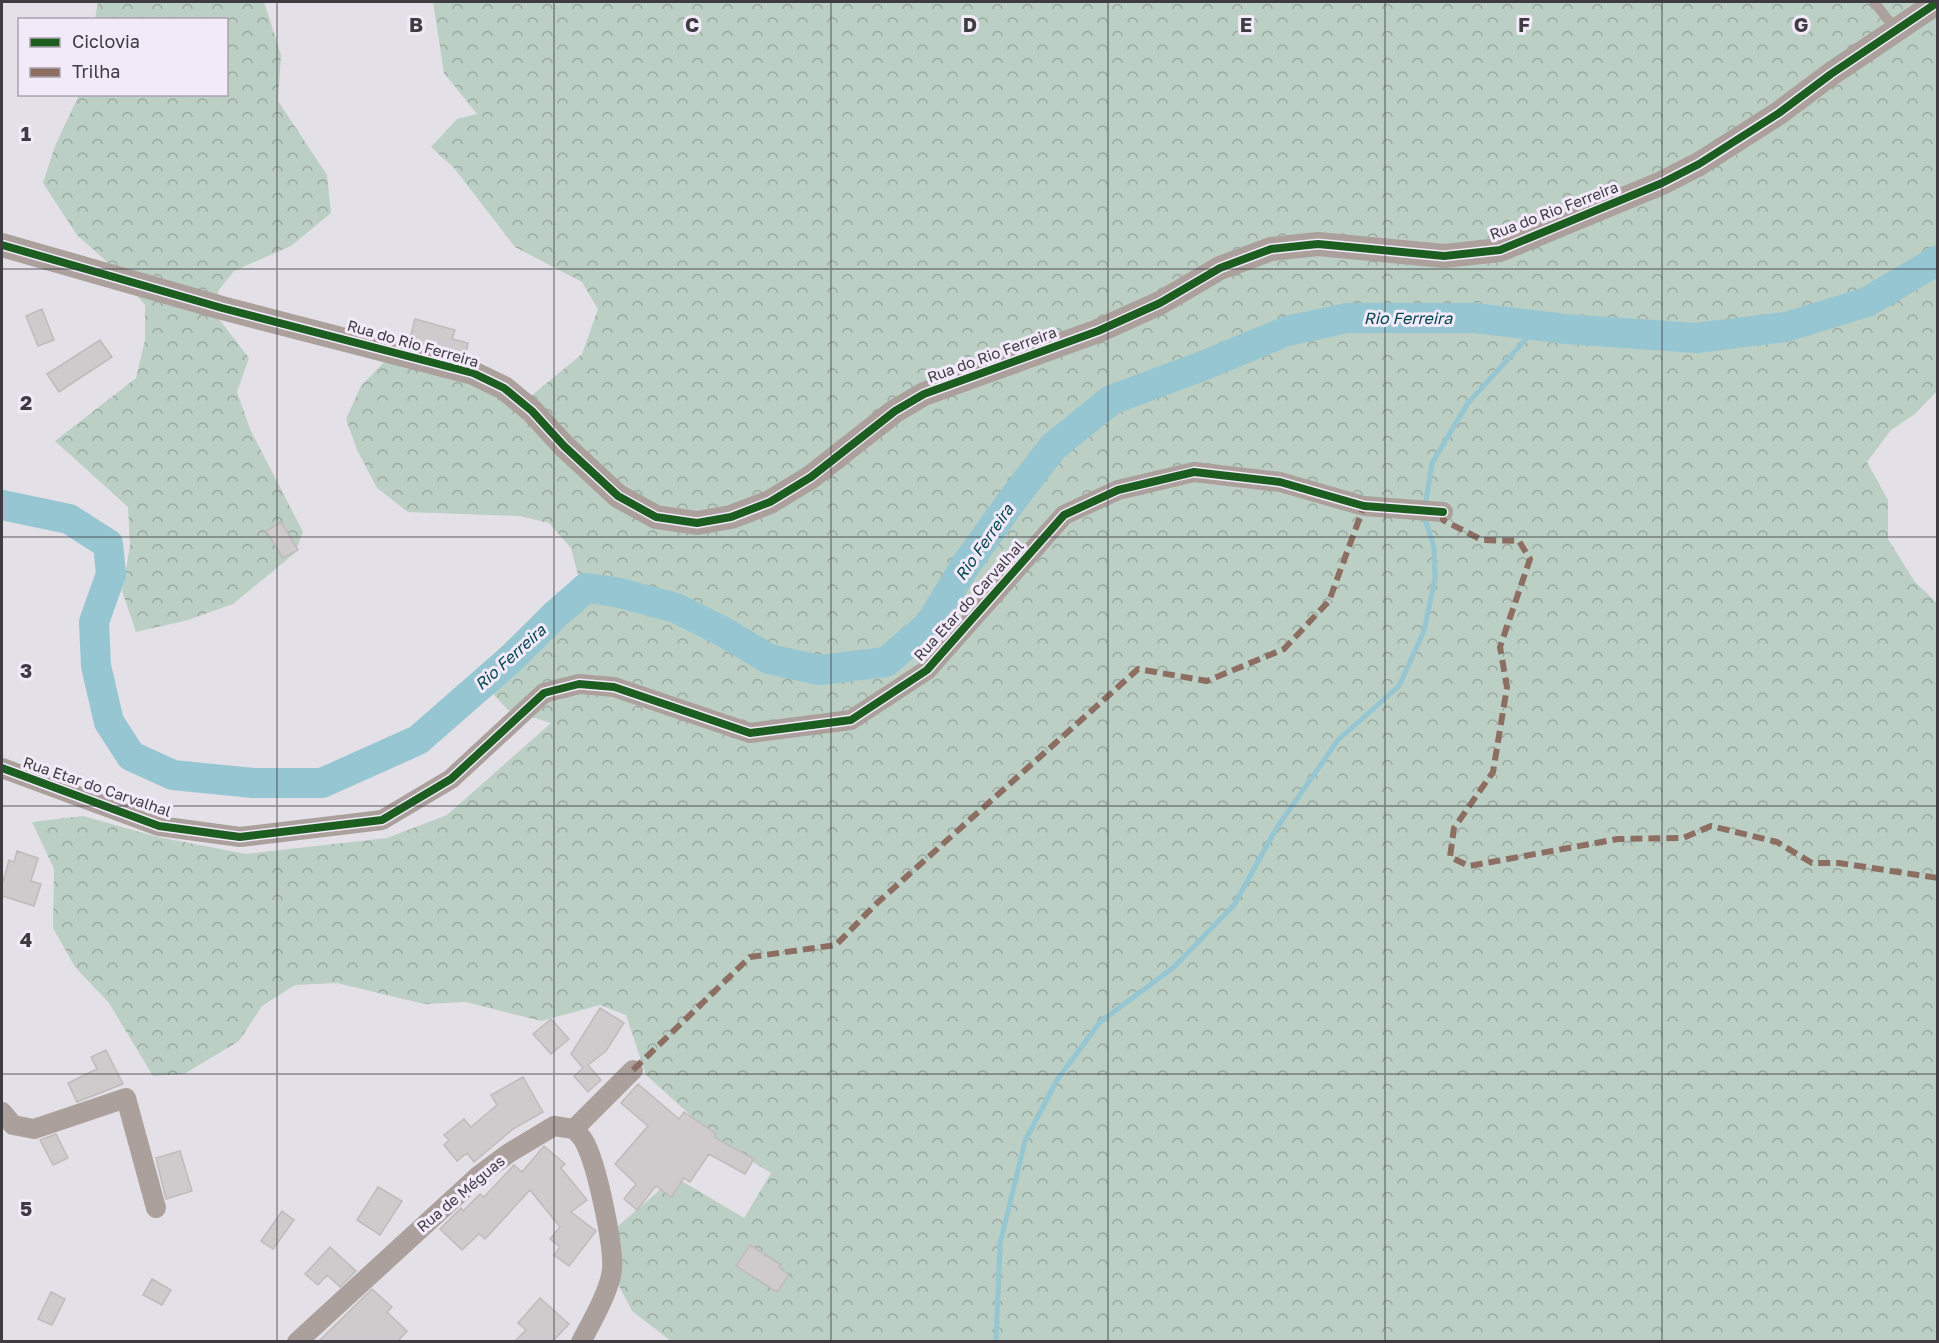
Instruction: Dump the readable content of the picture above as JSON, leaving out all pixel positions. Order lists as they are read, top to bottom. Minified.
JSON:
{"streets":{"street":["Rua do Rio Ferreira","Rua Etar do Carvalhal","Rua de Méguas"]},"water":["Rio Ferreira"],"legend":["Ciclovia","Trilha"],"grid":{"columns":["B","C","D","E","F","G"],"rows":["1","2","3","4","5"]}}
